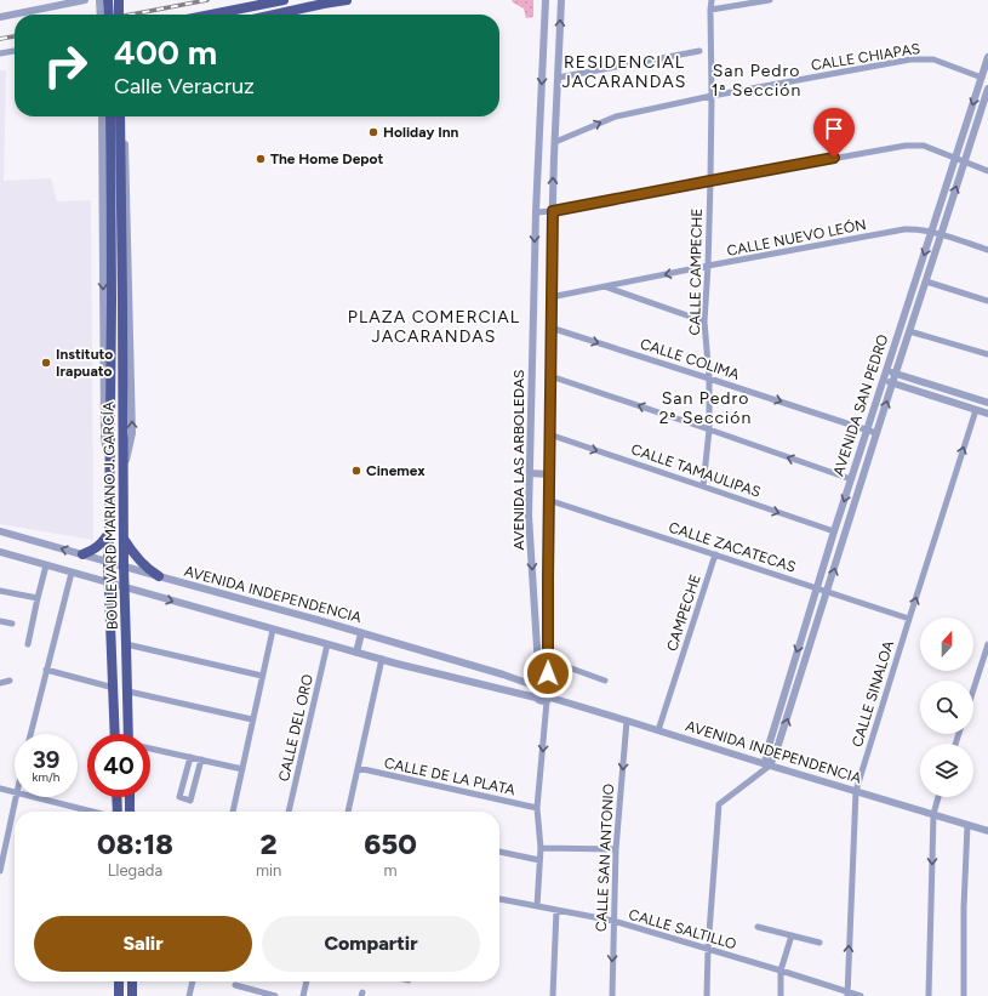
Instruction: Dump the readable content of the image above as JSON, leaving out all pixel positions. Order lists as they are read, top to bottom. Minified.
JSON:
{"streets":{"main road":["BOULEVARD MARIANO J. GARCÍA"],"street":["CALLE CHIAPAS","CALLE NUEVO LEÓN","CALLE CAMPECHE","CALLE COLIMA","AVENIDA SAN PEDRO","AVENIDA LAS ARBOLEDAS","CALLE TAMAULIPAS","CALLE ZACATECAS","AVENIDA INDEPENDENCIA","CAMPECHE","CALLE SINALOA","CALLE DEL ORO","CALLE DE LA PLATA","CALLE SAN ANTONIO","CALLE SALTILLO"]},"crossings":[["CALLE CHIAPAS","CALLE CAMPECHE"],["CALLE CHIAPAS","AVENIDA SAN PEDRO"],["CALLE CHIAPAS","AVENIDA LAS ARBOLEDAS"],["CALLE NUEVO LEÓN","CALLE CAMPECHE"],["CALLE NUEVO LEÓN","AVENIDA SAN PEDRO"],["CALLE NUEVO LEÓN","AVENIDA LAS ARBOLEDAS"],["CALLE CAMPECHE","CALLE COLIMA"],["CALLE CAMPECHE","CALLE TAMAULIPAS"],["CALLE COLIMA","AVENIDA SAN PEDRO"],["CALLE COLIMA","AVENIDA LAS ARBOLEDAS"],["AVENIDA SAN PEDRO","CALLE TAMAULIPAS"],["AVENIDA SAN PEDRO","CALLE ZACATECAS"],["AVENIDA SAN PEDRO","AVENIDA INDEPENDENCIA"],["AVENIDA LAS ARBOLEDAS","CALLE TAMAULIPAS"],["AVENIDA LAS ARBOLEDAS","CALLE ZACATECAS"],["AVENIDA LAS ARBOLEDAS","AVENIDA INDEPENDENCIA"],["BOULEVARD MARIANO J. GARCÍA","AVENIDA INDEPENDENCIA"],["CALLE ZACATECAS","CAMPECHE"],["CALLE ZACATECAS","CALLE SINALOA"],["AVENIDA INDEPENDENCIA","CAMPECHE"],["AVENIDA INDEPENDENCIA","CALLE SINALOA"],["AVENIDA INDEPENDENCIA","CALLE SAN ANTONIO"],["CALLE SINALOA","CALLE SALTILLO"],["CALLE SAN ANTONIO","CALLE SALTILLO"]],"one_way":["CALLE TAMAULIPAS","CALLE SINALOA","CALLE SAN ANTONIO"],"districts":["RESIDENCIAL JACARANDAS","San Pedro 1ª Sección","PLAZA COMERCIAL JACARANDAS","San Pedro 2ª Sección"],"places":["Holiday Inn","The Home Depot","Instituto Irapuato","Cinemex"],"north":"top","page":{"turn":["400 m","Calle Veracruz"],"speed":"39 km/h","limit":"40","eta":["08:18","Llegada","2","min","650","m"],"buttons":["Salir","Compartir"]}}
